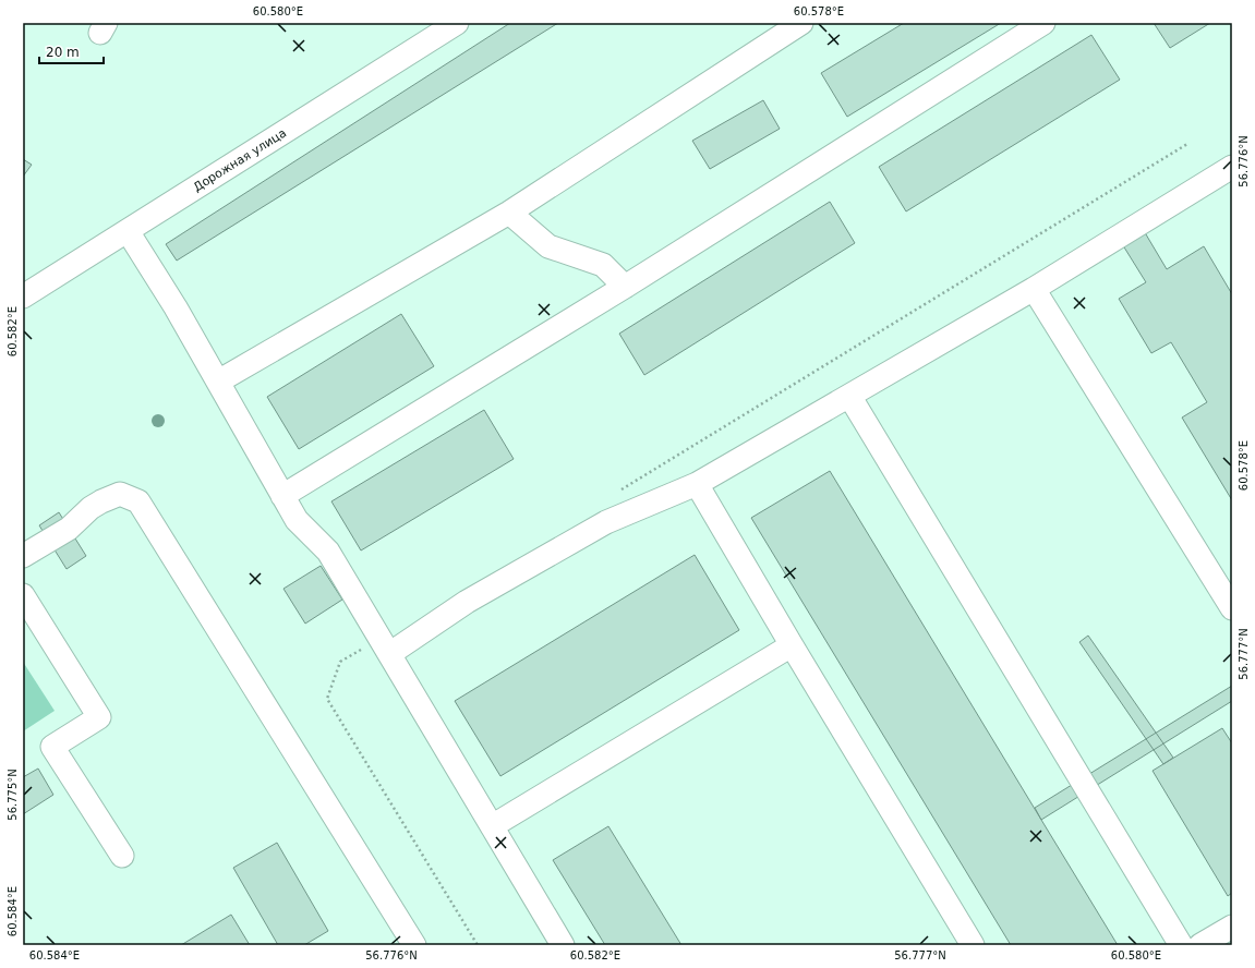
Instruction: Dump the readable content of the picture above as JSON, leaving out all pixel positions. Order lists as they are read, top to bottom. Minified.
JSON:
{"streets":{"street":["Дорожная улица"]},"scale_bar":"20 m","coordinates":["60.580°E","60.578°E","56.776°N","60.582°E","56.777°N","56.775°N","60.584°E"]}
